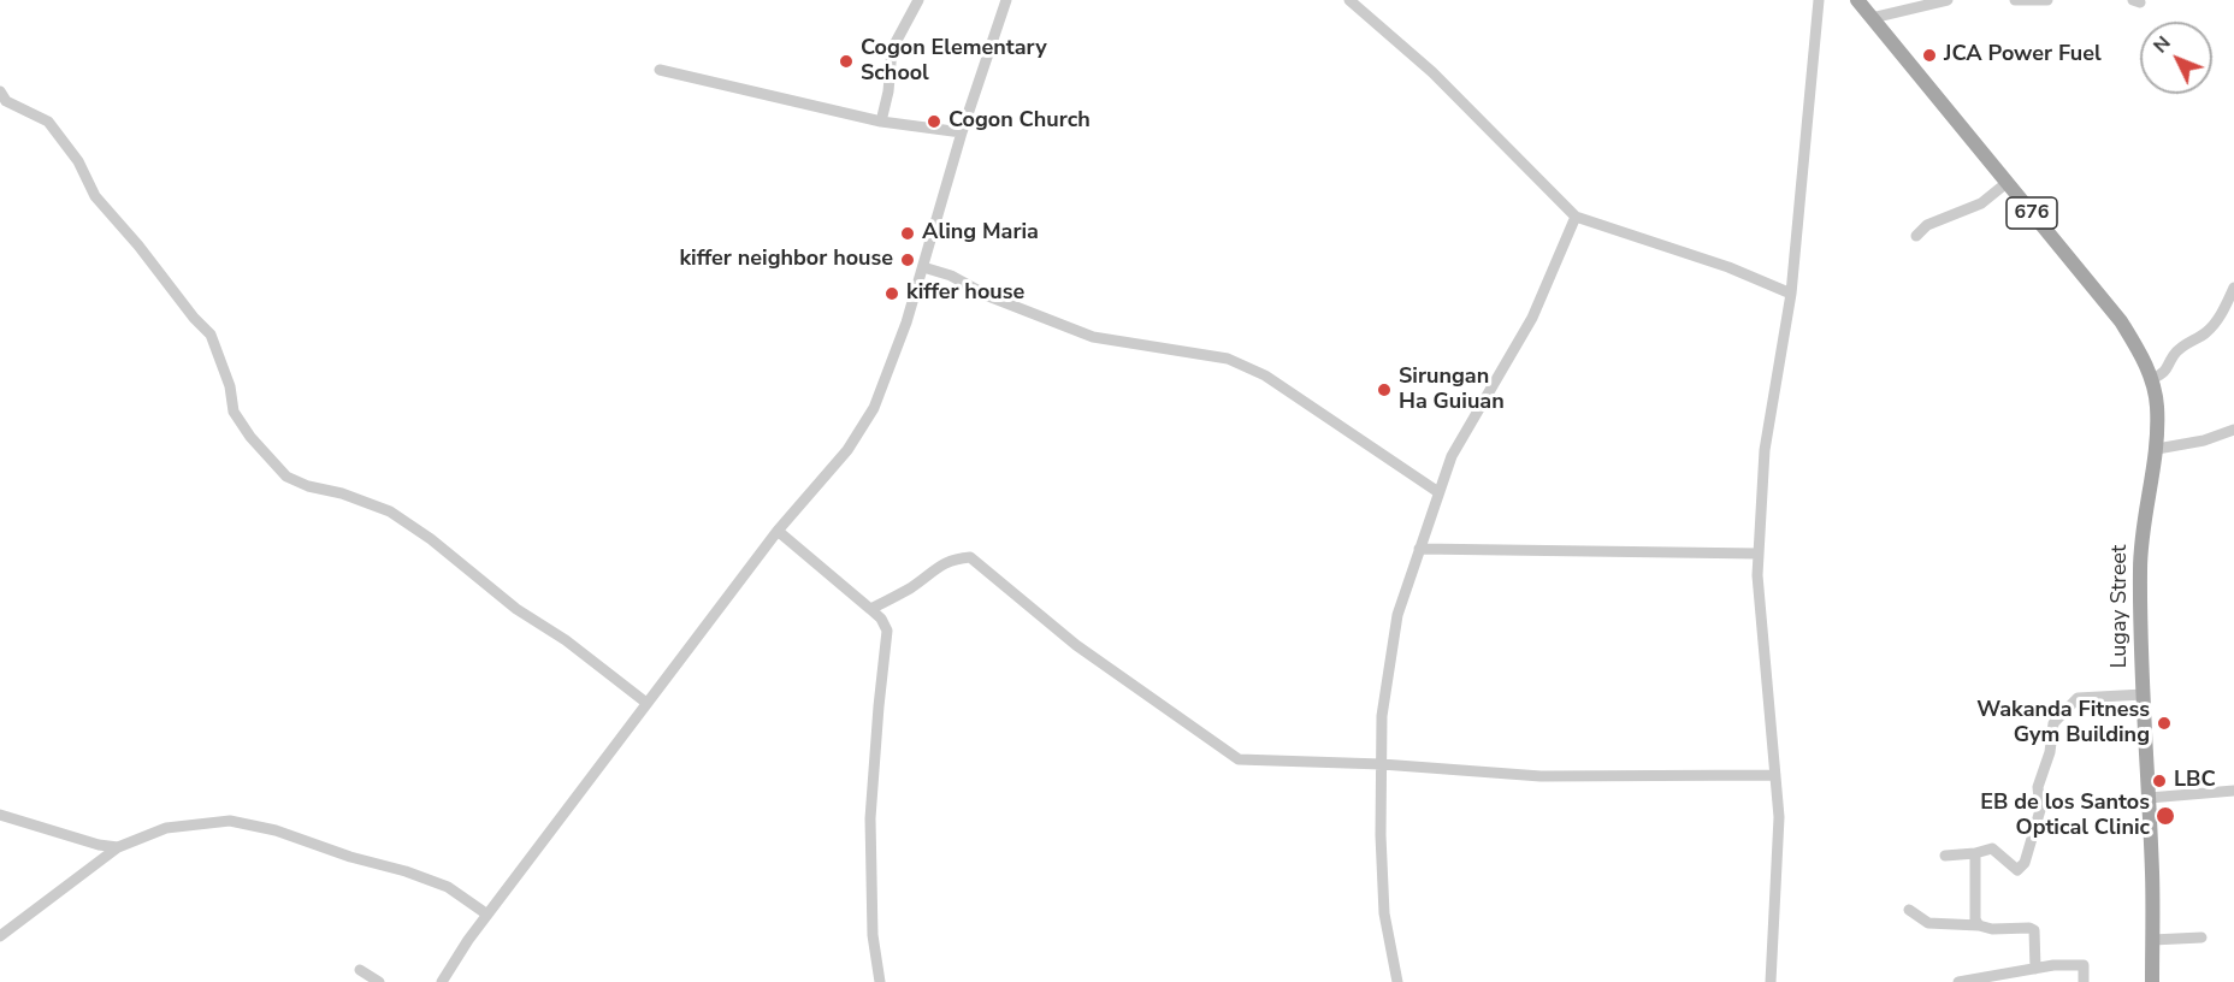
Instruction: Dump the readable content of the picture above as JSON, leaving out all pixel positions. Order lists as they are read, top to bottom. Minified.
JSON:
{"streets":{"main road":["676","Lugay Street"]},"crossings":[["676","Lugay Street"]],"places":["JCA Power Fuel","Cogon Elementary School","Cogon Church","Aling Maria","kiffer neighbor house","kiffer house","Sirungan Ha Guiuan","Wakanda Fitness Gym Building","LBC","EB de los Santos Optical Clinic"],"north":"top left"}
